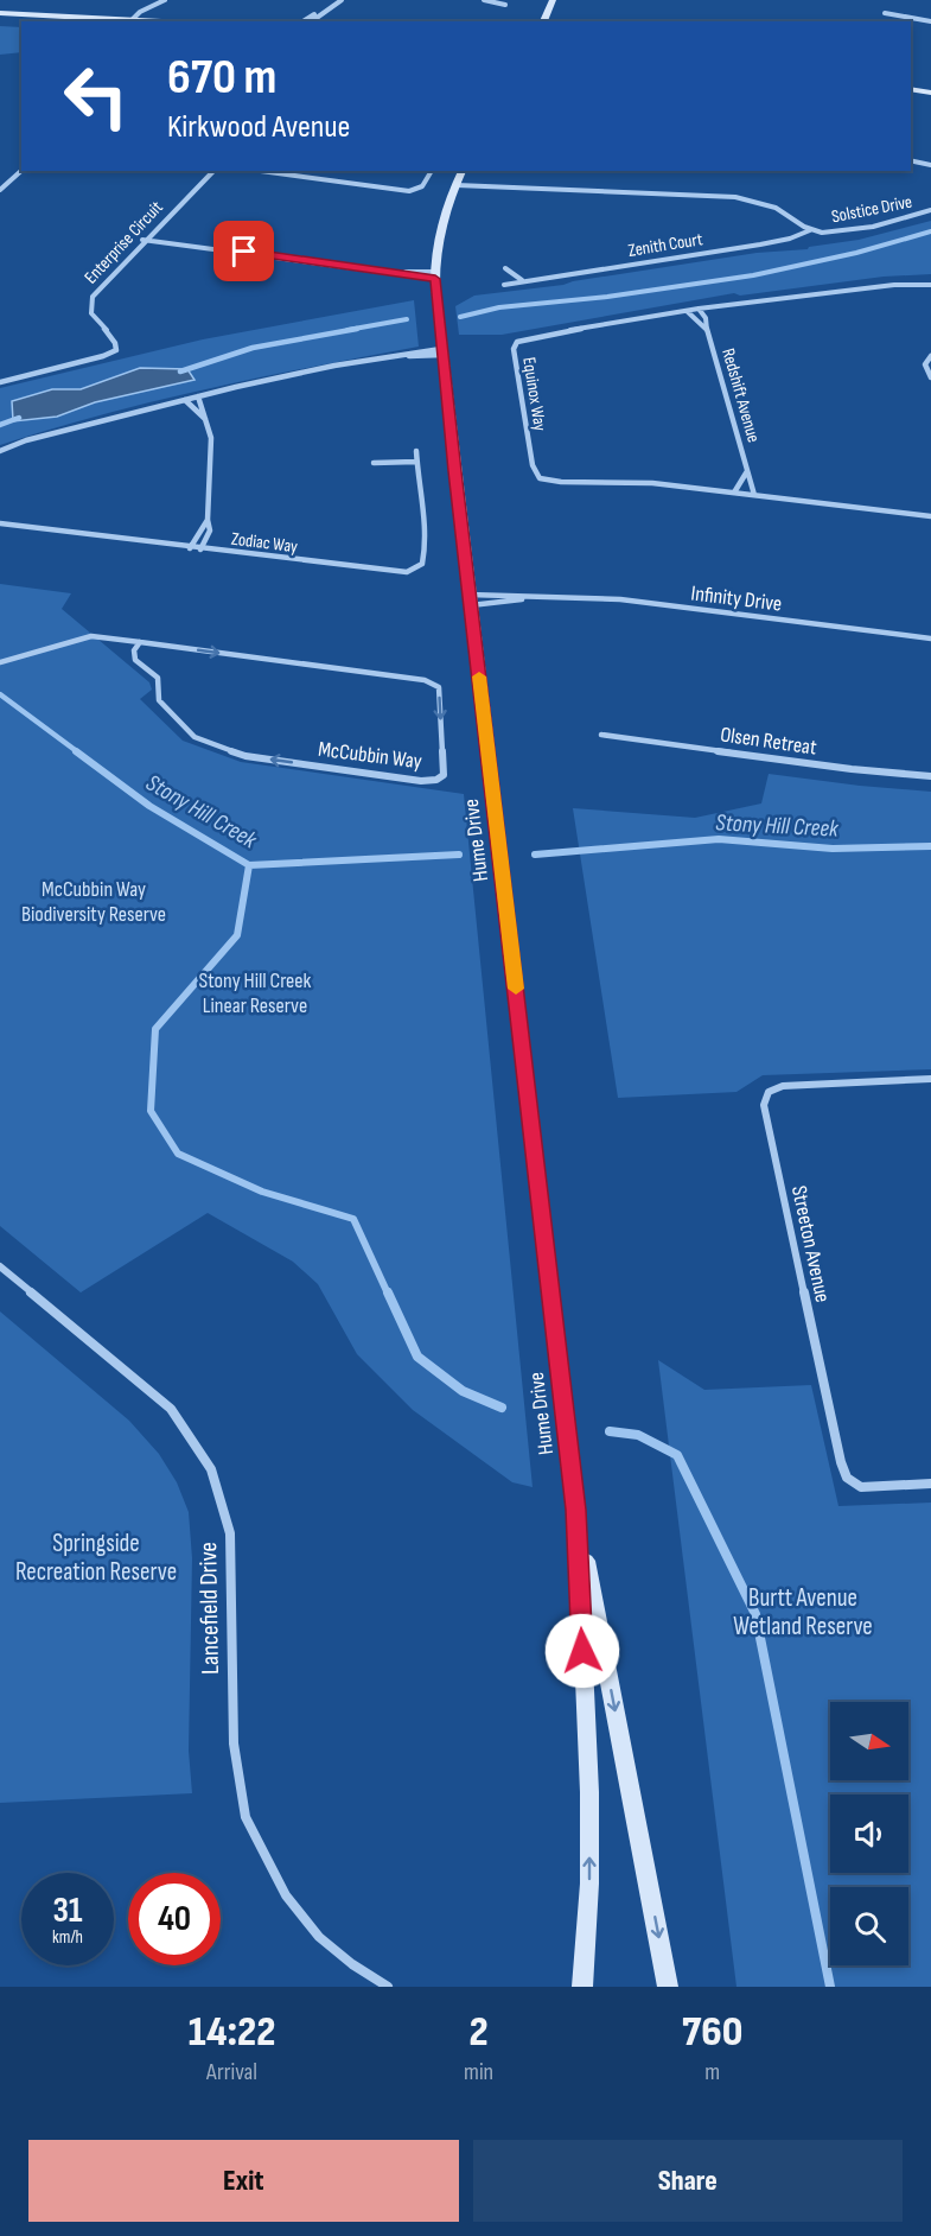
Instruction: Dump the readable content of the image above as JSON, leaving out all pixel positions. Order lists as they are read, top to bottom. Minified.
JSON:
{"streets":{"street":["Solstice Drive","Enterprise Circuit","Zenith Court","Equinox Way","Redshift Avenue","Zodiac Way","Infinity Drive","Olsen Retreat","McCubbin Way","Hume Drive","Streeton Avenue","Lancefield Drive"]},"crossings":[["Solstice Drive","Zenith Court"],["Solstice Drive","Hume Drive"],["Equinox Way","Redshift Avenue"],["Infinity Drive","Hume Drive"]],"water":["Stony Hill Creek"],"parks":["McCubbin Way Biodiversity Reserve","Stony Hill Creek Linear Reserve","Springside Recreation Reserve","Burtt Avenue Wetland Reserve"],"north":"right","page":{"turn":["670 m","Kirkwood Avenue"],"speed":"31 km/h","limit":"40","eta":["14:22","Arrival","2","min","760","m"],"buttons":["Exit","Share"]}}
